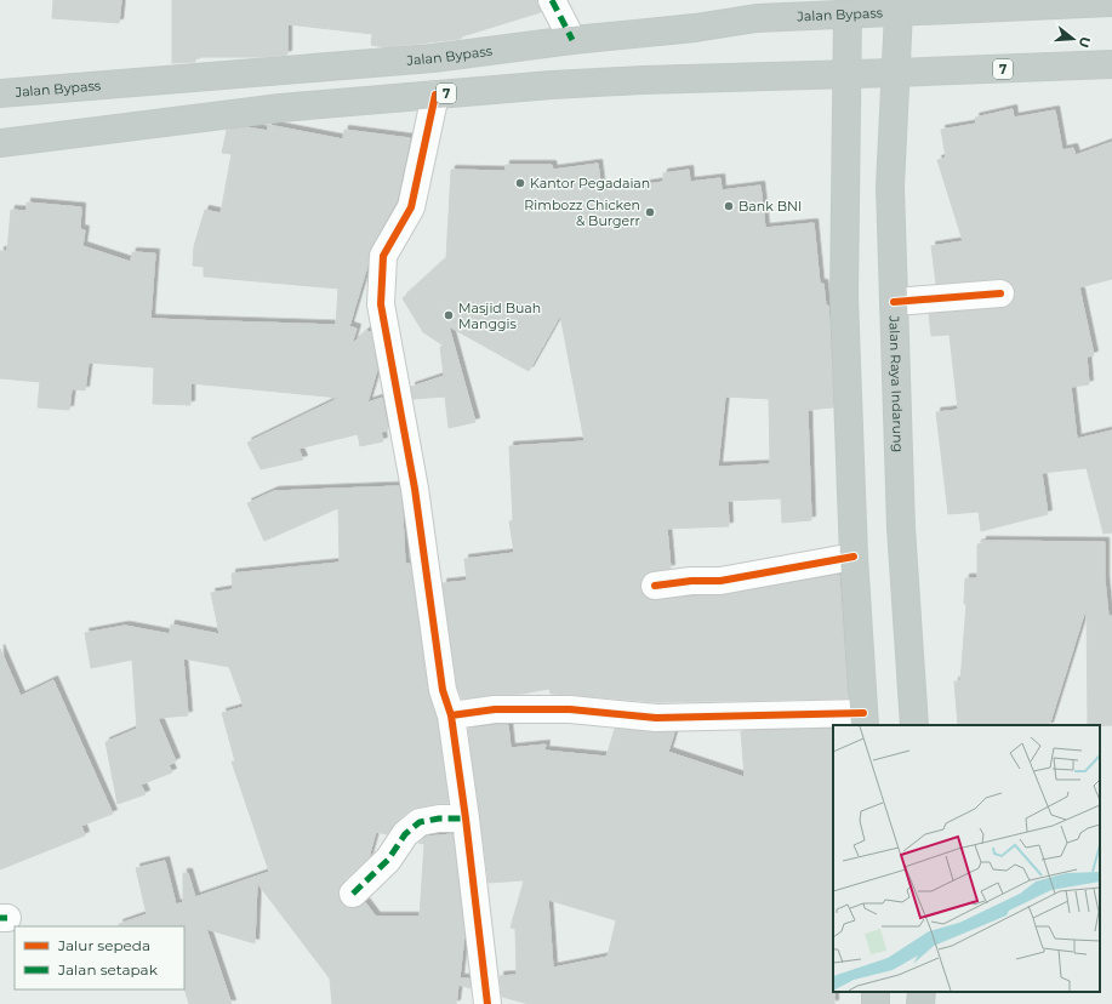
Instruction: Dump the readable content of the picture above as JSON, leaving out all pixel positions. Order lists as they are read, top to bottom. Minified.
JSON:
{"streets":{"highway":["Jalan Bypass","7","Jalan Raya Indarung"]},"crossings":[["Jalan Bypass","Jalan Raya Indarung"],["7","Jalan Raya Indarung"]],"places":["Kantor Pegadaian","Bank BNI","Rimbozz Chicken & Burgerr","Masjid Buah Manggis"],"legend":["Jalur sepeda","Jalan setapak"],"north":"right"}
